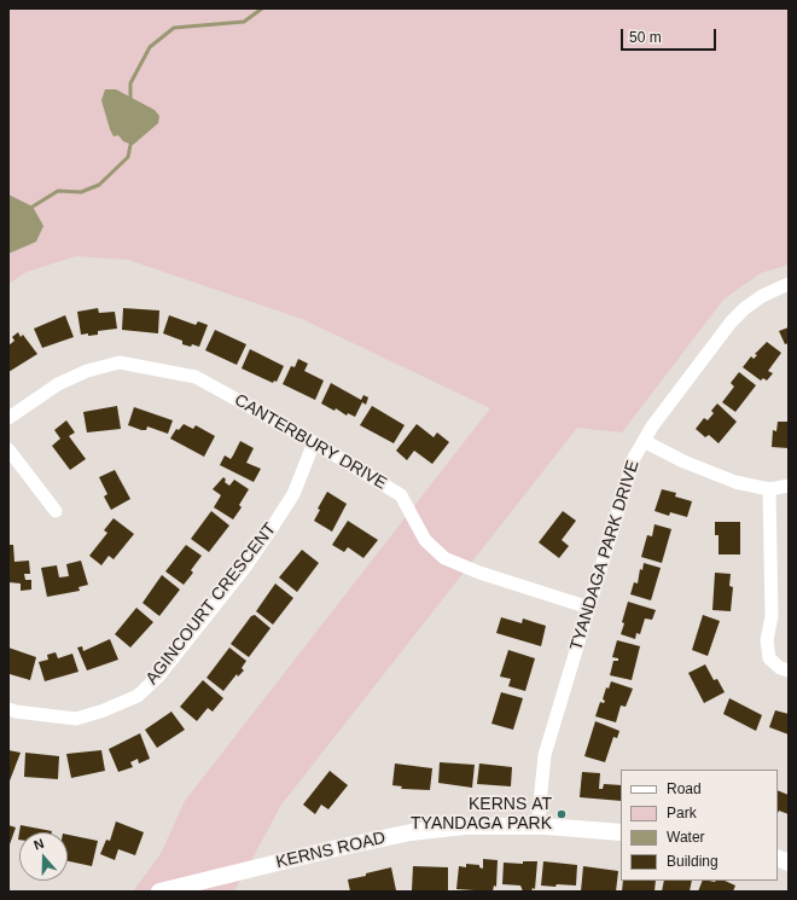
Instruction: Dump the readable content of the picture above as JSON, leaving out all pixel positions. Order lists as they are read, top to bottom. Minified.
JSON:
{"streets":{"street":["CANTERBURY DRIVE","TYANDAGA PARK DRIVE","AGINCOURT CRESCENT","KERNS ROAD"]},"crossings":[["CANTERBURY DRIVE","TYANDAGA PARK DRIVE"],["CANTERBURY DRIVE","AGINCOURT CRESCENT"],["TYANDAGA PARK DRIVE","KERNS ROAD"]],"places":["KERNS AT TYANDAGA PARK"],"legend":["Road","Park","Water","Building"],"scale_bar":"50 m","north":"top"}
